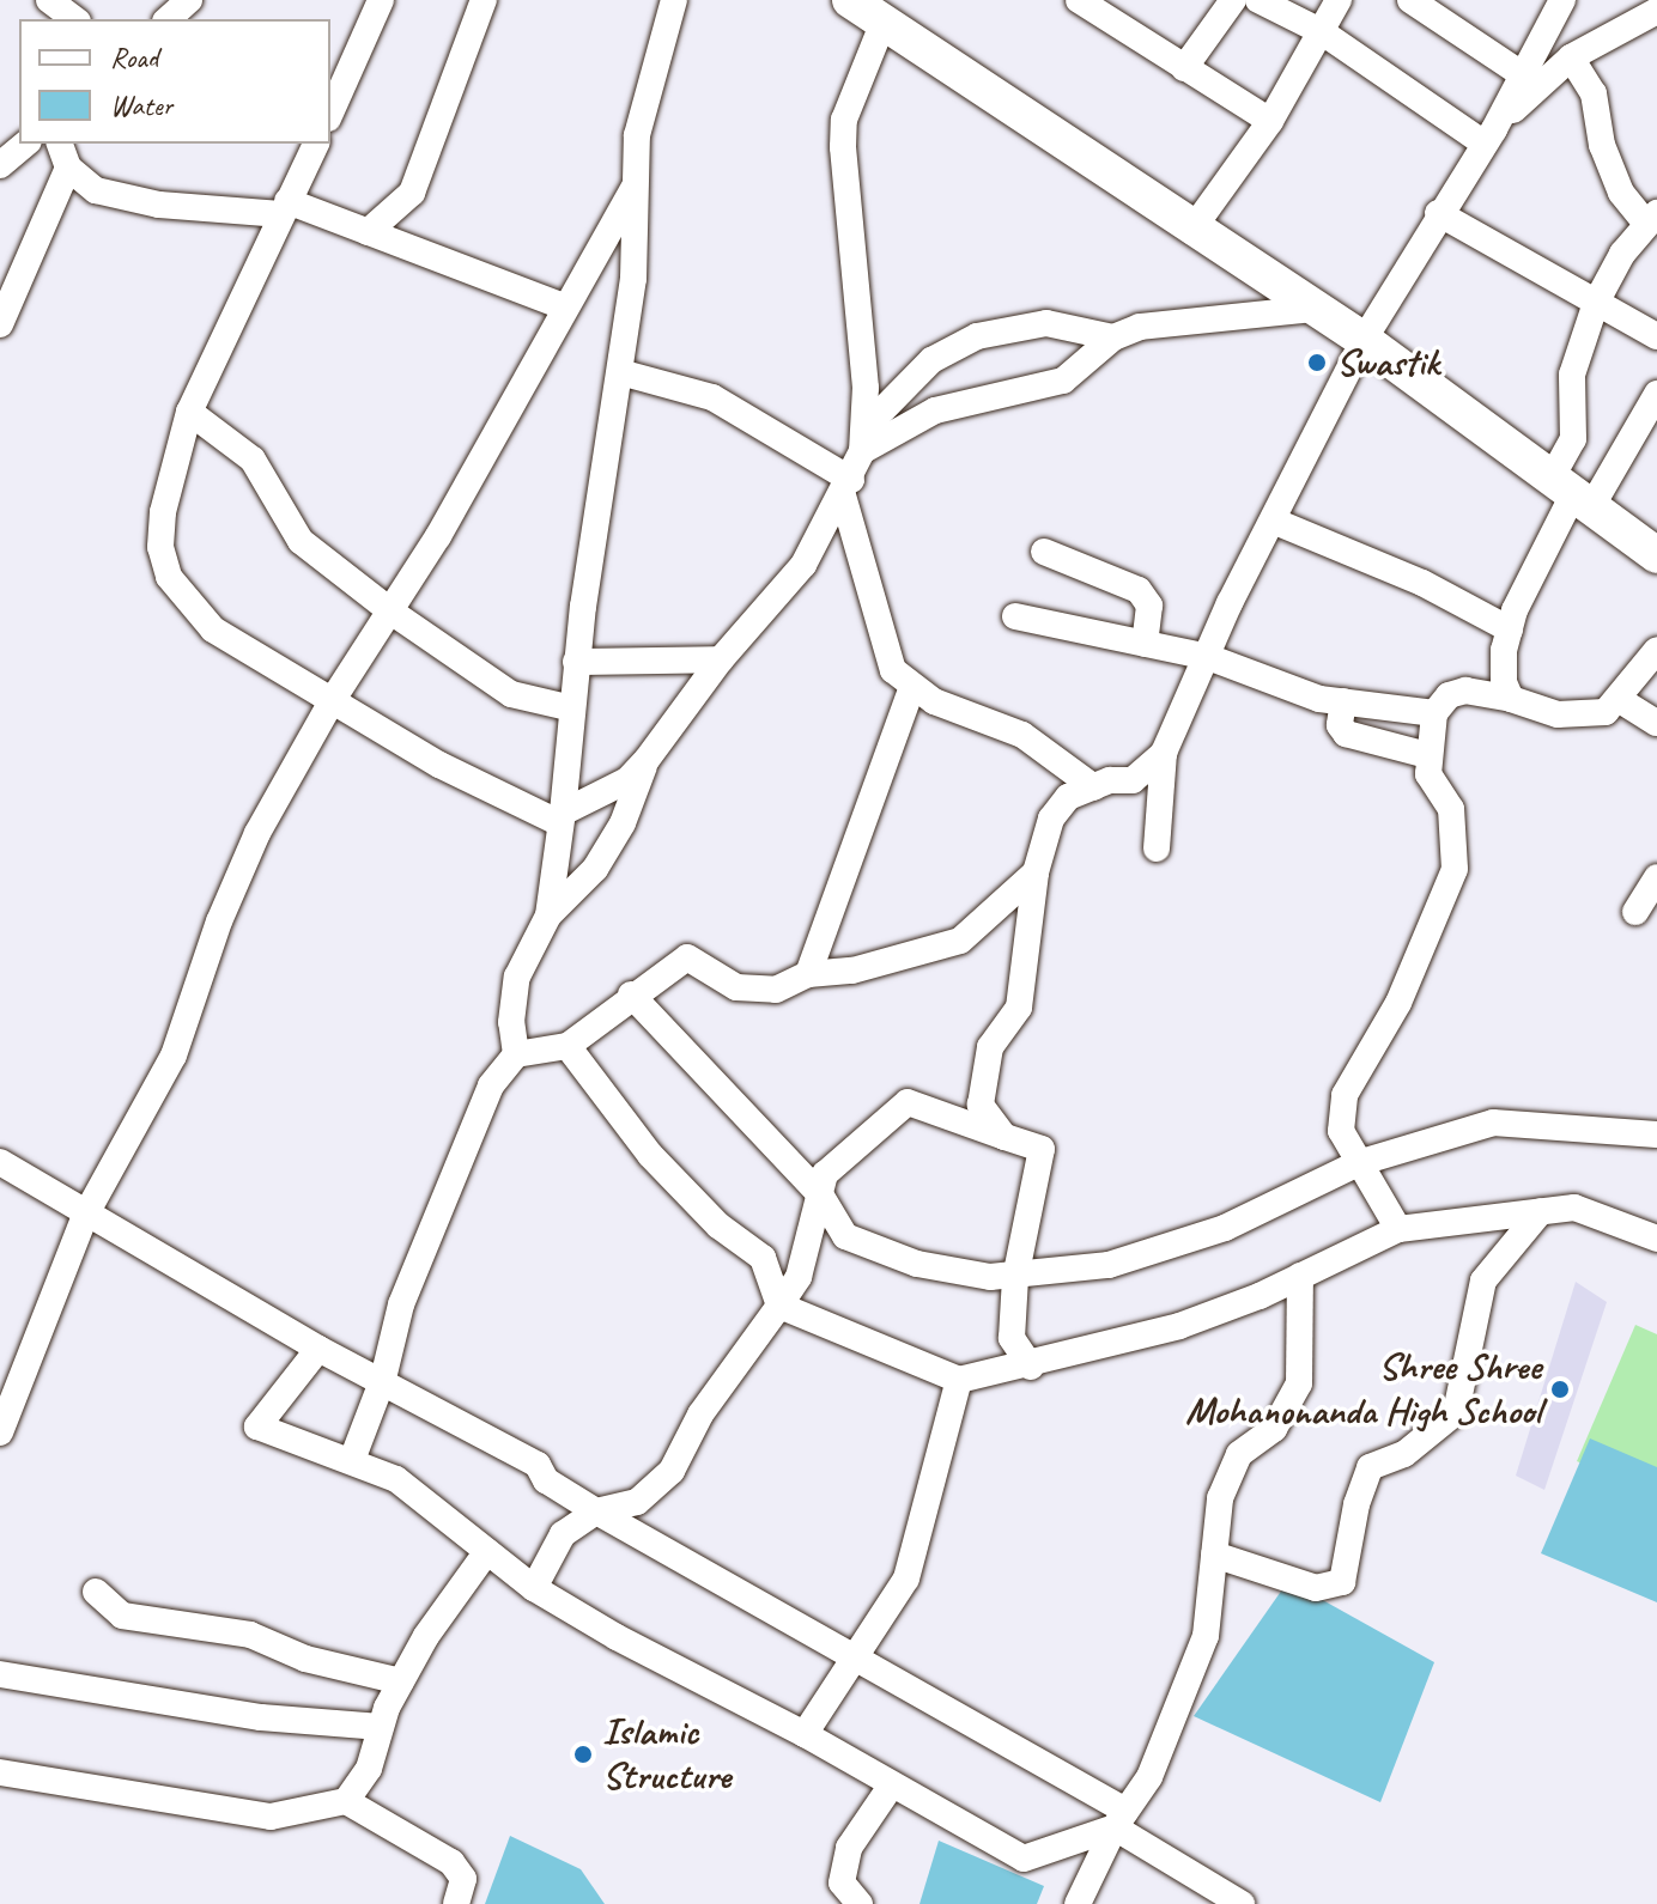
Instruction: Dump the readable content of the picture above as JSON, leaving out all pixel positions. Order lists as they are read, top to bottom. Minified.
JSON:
{"places":["Swastik","Shree Shree Mohanonanda High School","Islamic Structure"],"legend":["Road","Water"]}
